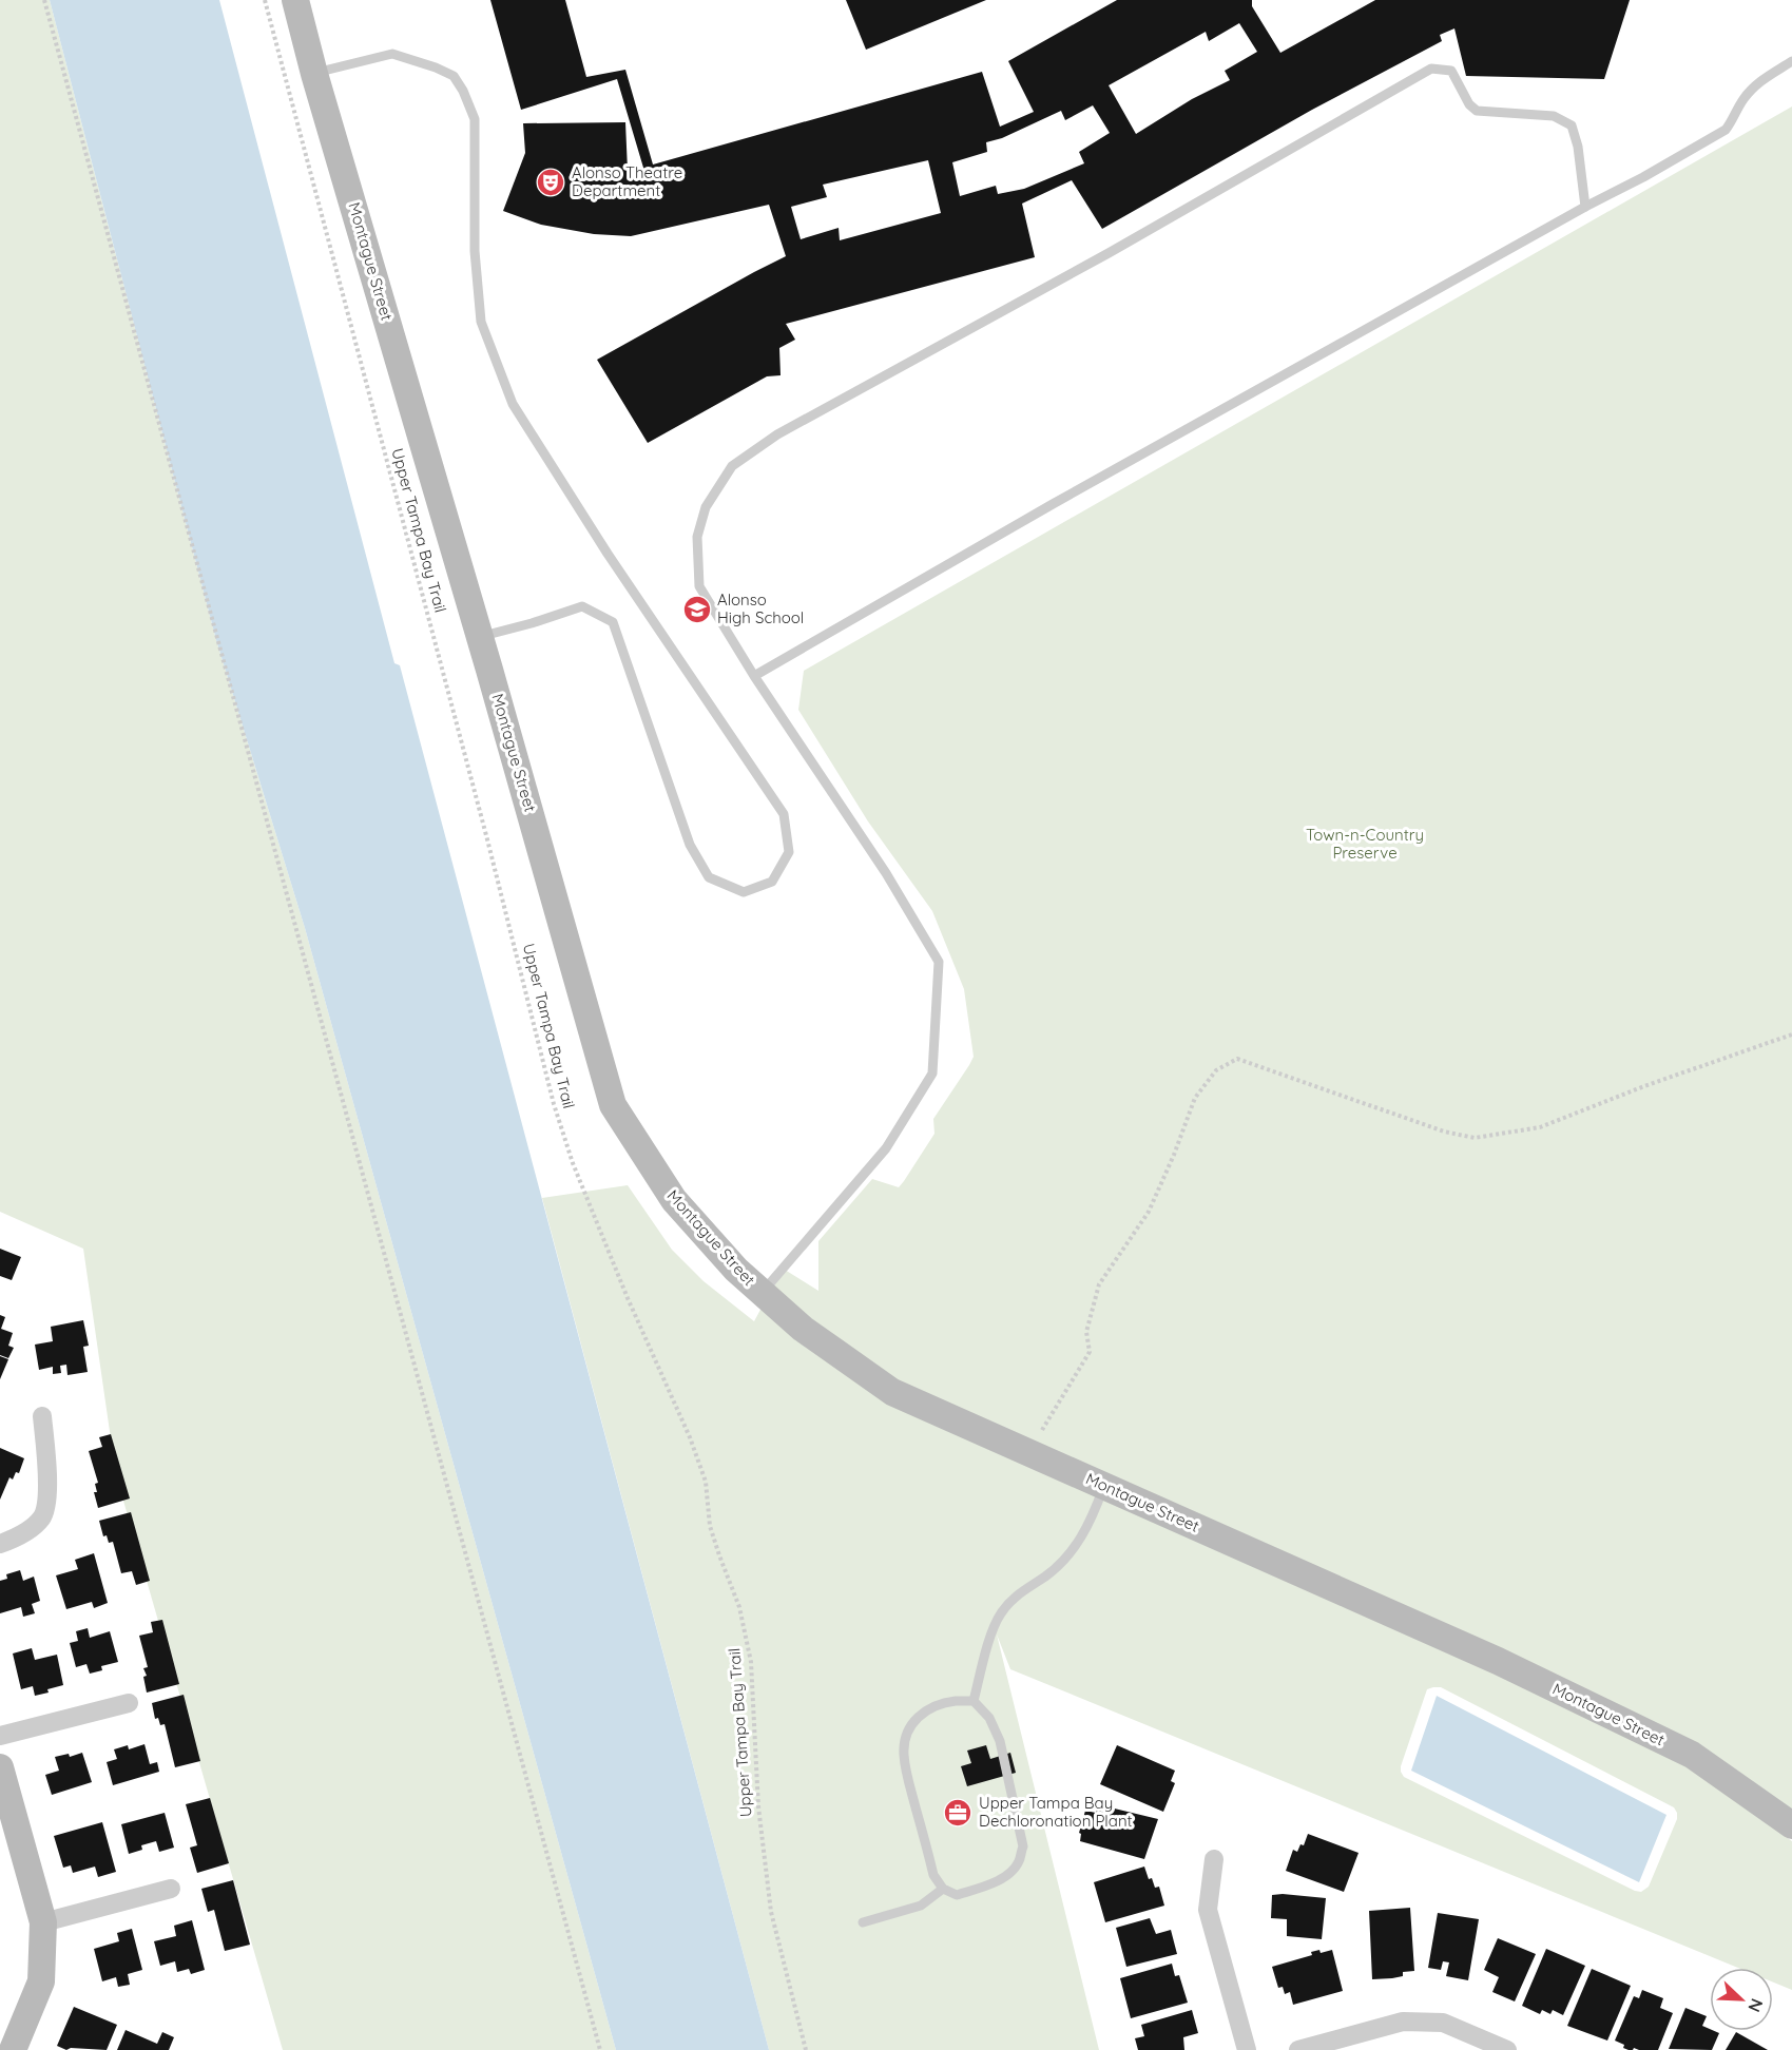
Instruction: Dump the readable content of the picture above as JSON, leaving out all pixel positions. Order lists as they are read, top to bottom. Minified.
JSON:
{"streets":{"street":["Montague Street"],"path":["Upper Tampa Bay Trail"]},"parks":["Town-n-Country Preserve"],"places":{"theatre":["Alonso Theatre Department"],"school or university":["Alonso High School"],"office":["Upper Tampa Bay Dechloronation Plant"]},"north":"bottom right"}
